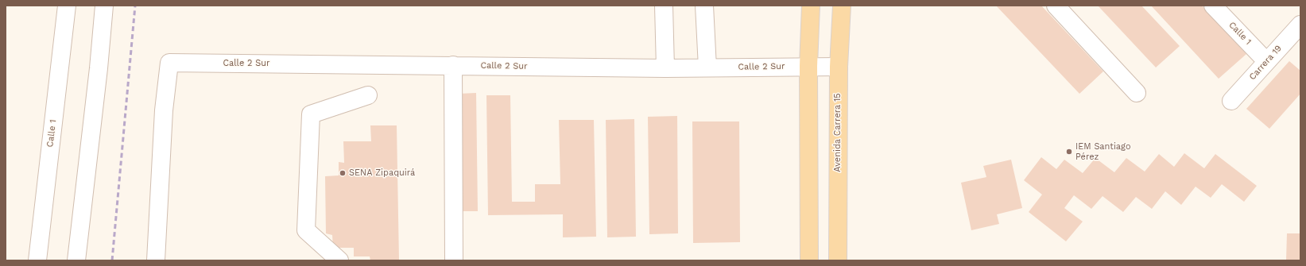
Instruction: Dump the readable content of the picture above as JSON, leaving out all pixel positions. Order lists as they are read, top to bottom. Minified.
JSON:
{"streets":{"main road":["Avenida Carrera 15"],"street":["Calle 1","Carrera 19","Calle 2 Sur"]},"crossings":[["Calle 1","Carrera 19"],["Calle 2 Sur","Avenida Carrera 15"]],"places":["IEM Santiago Pérez","SENA Zipaquirá"]}
